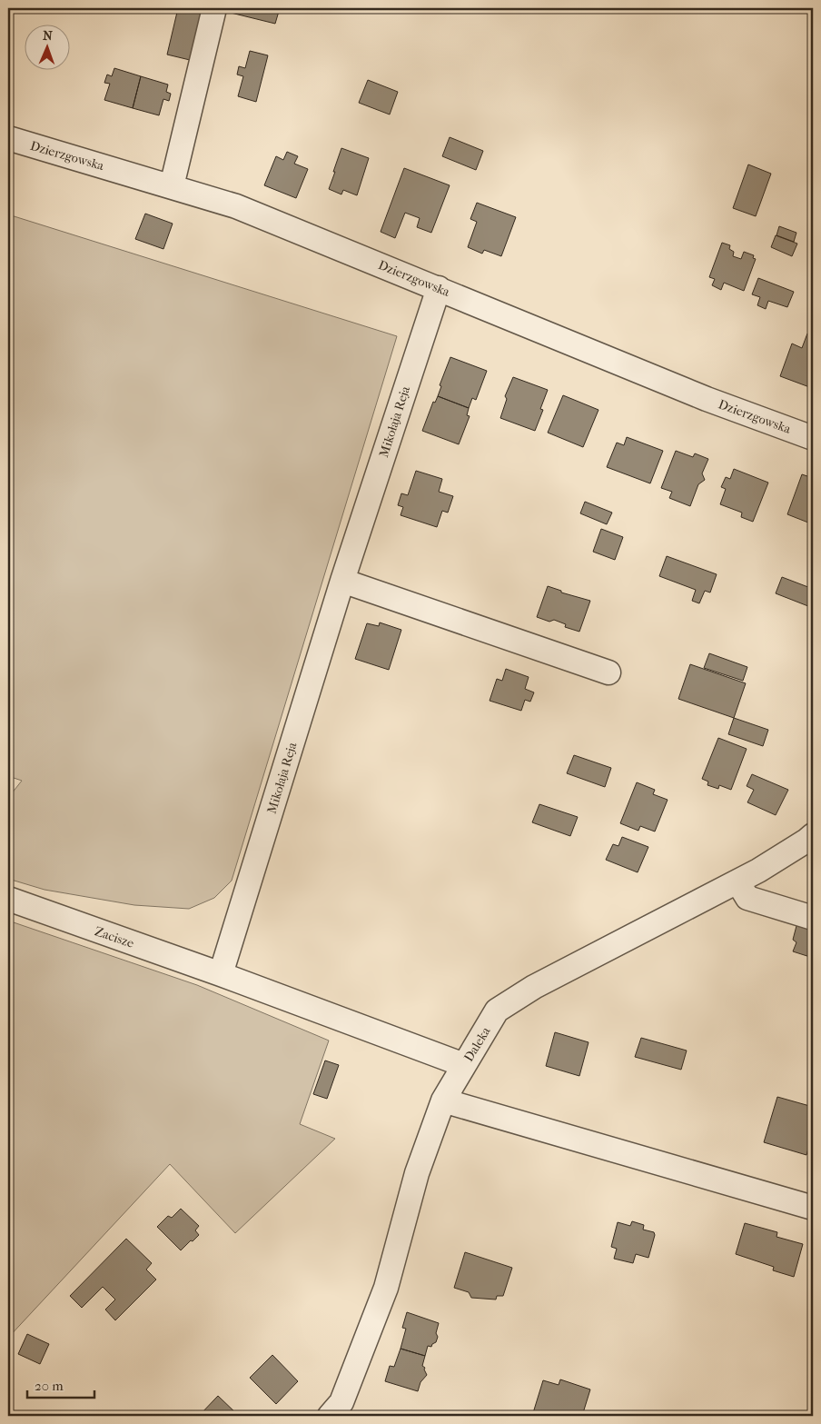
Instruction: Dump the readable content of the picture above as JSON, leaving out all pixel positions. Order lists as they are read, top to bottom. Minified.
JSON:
{"streets":{"street":["Dzierzgowska","Mikołaja Reja","Zacisze","Daleka"]},"crossings":[["Dzierzgowska","Mikołaja Reja"],["Mikołaja Reja","Zacisze"],["Zacisze","Daleka"]],"scale_bar":"20 m","north":"top"}
